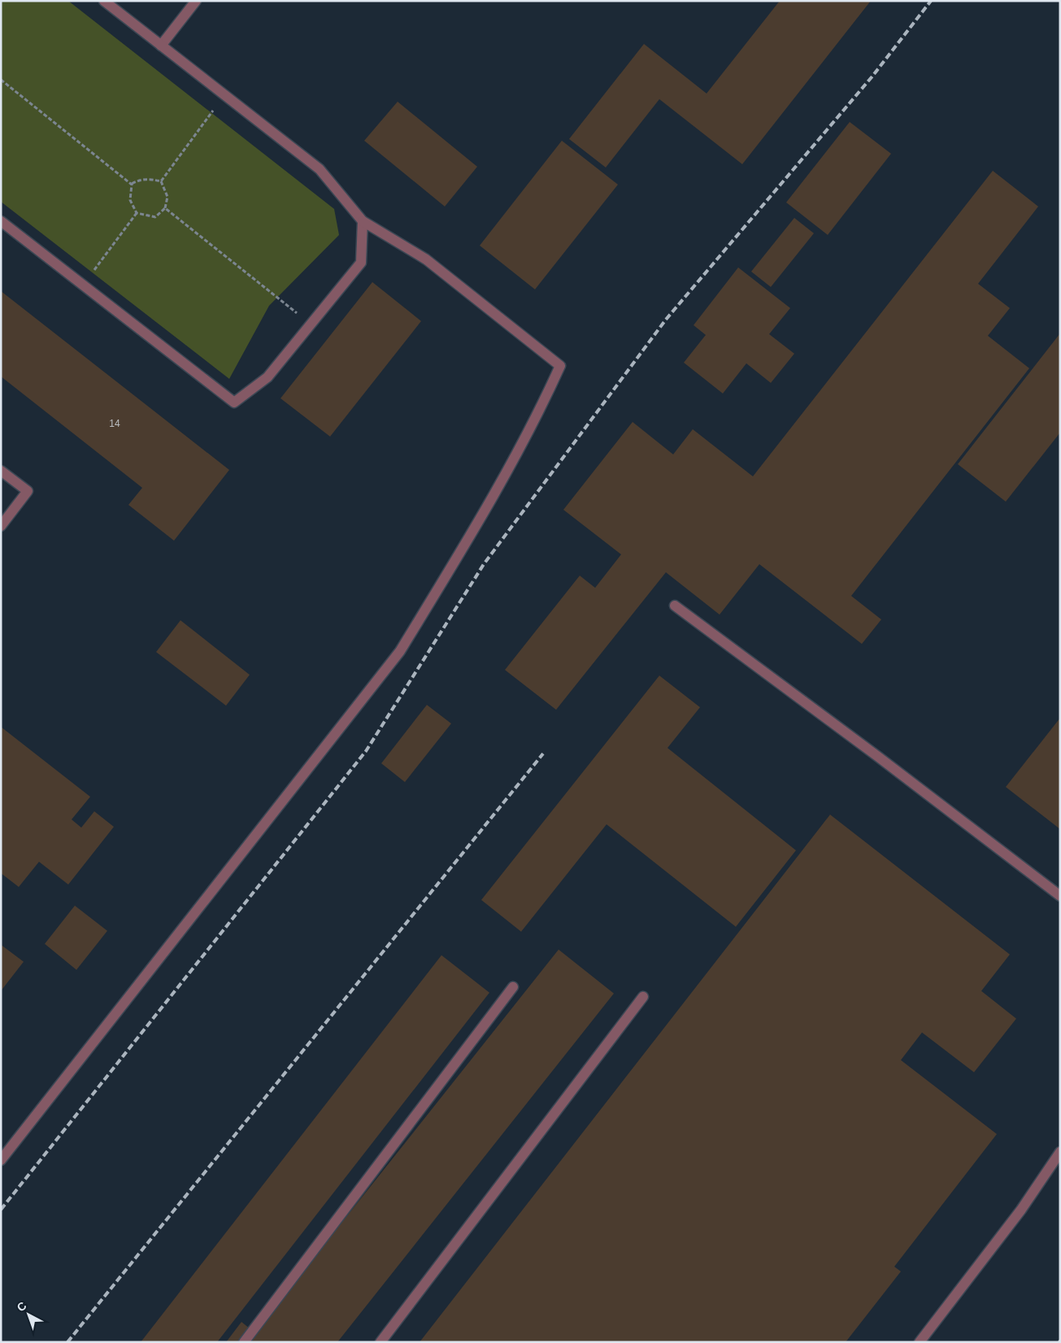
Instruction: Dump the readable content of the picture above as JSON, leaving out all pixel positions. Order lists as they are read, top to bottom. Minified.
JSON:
{"house_numbers":["14"],"north":"top left"}
